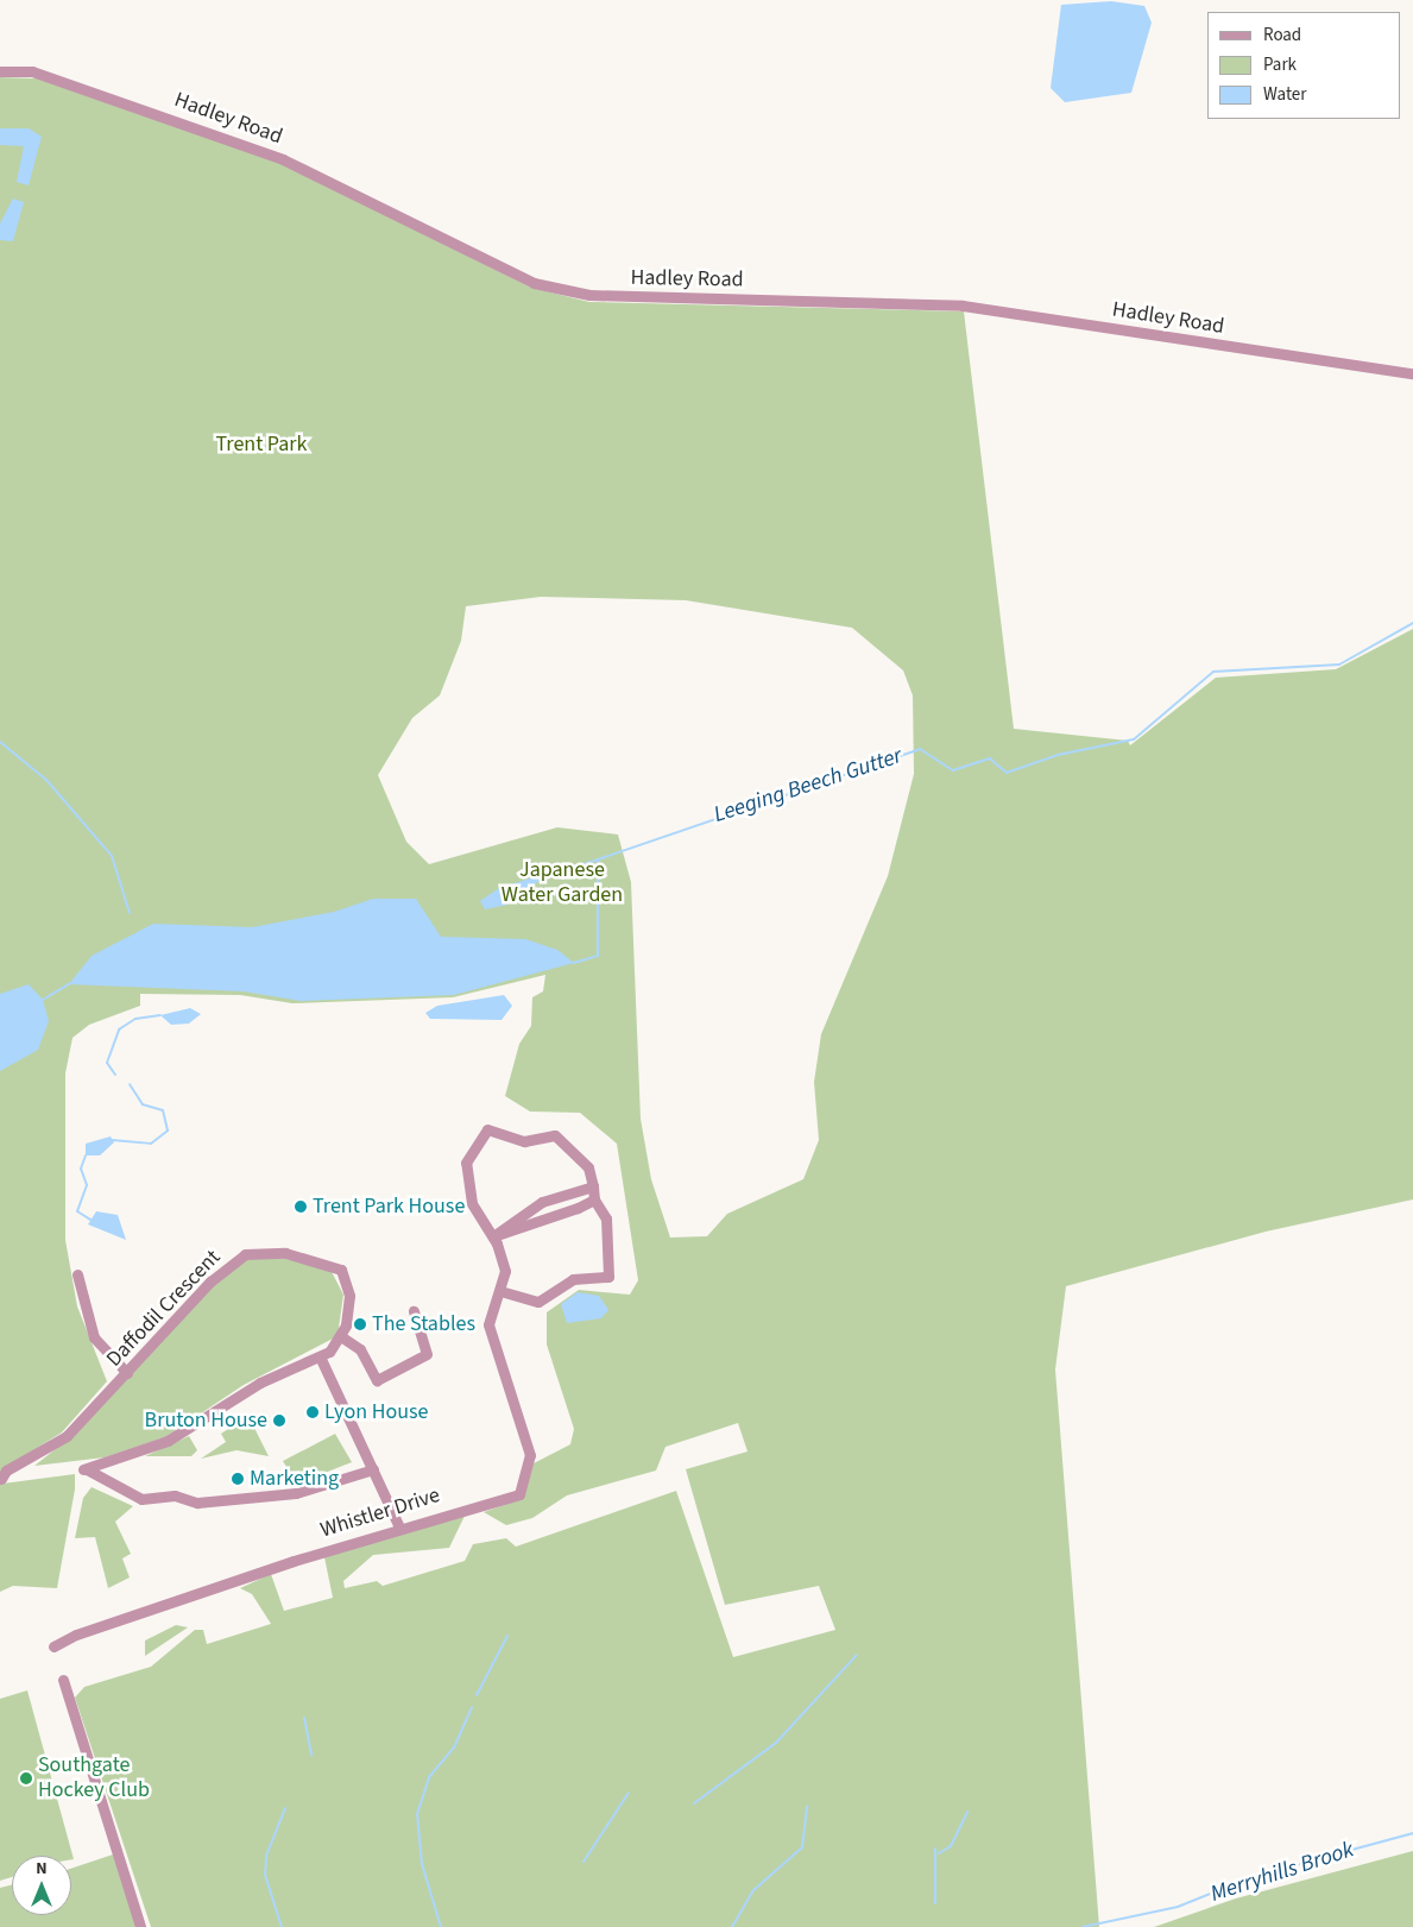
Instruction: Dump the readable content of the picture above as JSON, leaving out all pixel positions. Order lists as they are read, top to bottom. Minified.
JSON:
{"streets":{"street":["Hadley Road","Daffodil Crescent","Whistler Drive"]},"water":["Leeging Beech Gutter","Merryhills Brook"],"parks":["Trent Park","Japanese Water Garden"],"places":["Trent Park House","The Stables","Lyon House","Bruton House","Marketing","Southgate Hockey Club"],"legend":["Road","Park","Water"],"north":"top"}
